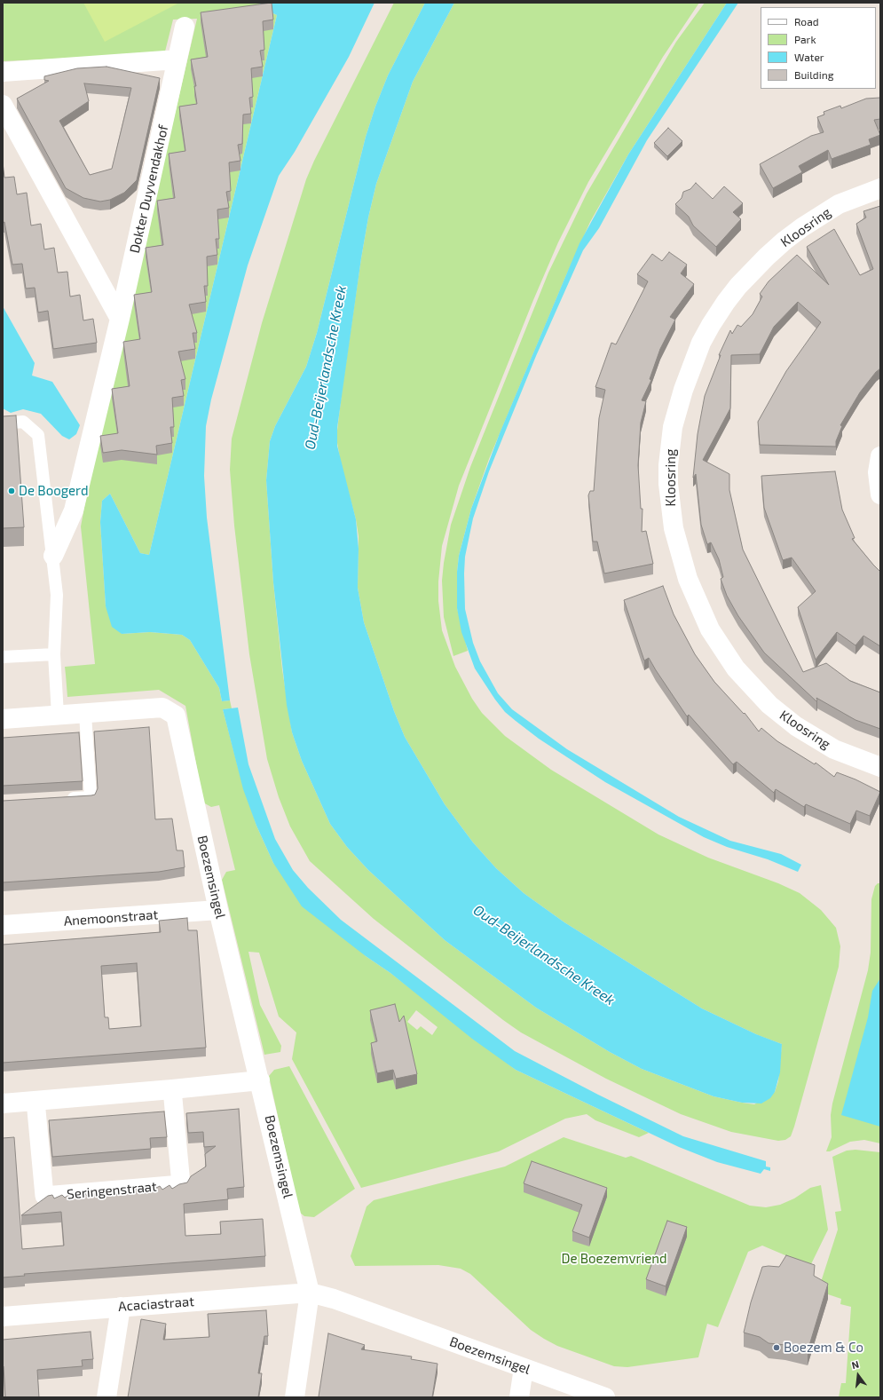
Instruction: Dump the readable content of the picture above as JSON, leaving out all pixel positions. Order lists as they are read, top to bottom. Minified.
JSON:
{"streets":{"street":["Dokter Duyvendakhof","Kloosring","Boezemsingel","Anemoonstraat","Seringenstraat","Acaciastraat"]},"crossings":[["Boezemsingel","Anemoonstraat"],["Boezemsingel","Acaciastraat"]],"water":["Oud-Beijerlandsche Kreek"],"parks":["De Boezemvriend"],"places":["De Boogerd","Boezem & Co"],"legend":["Road","Park","Water","Building"],"north":"top"}
